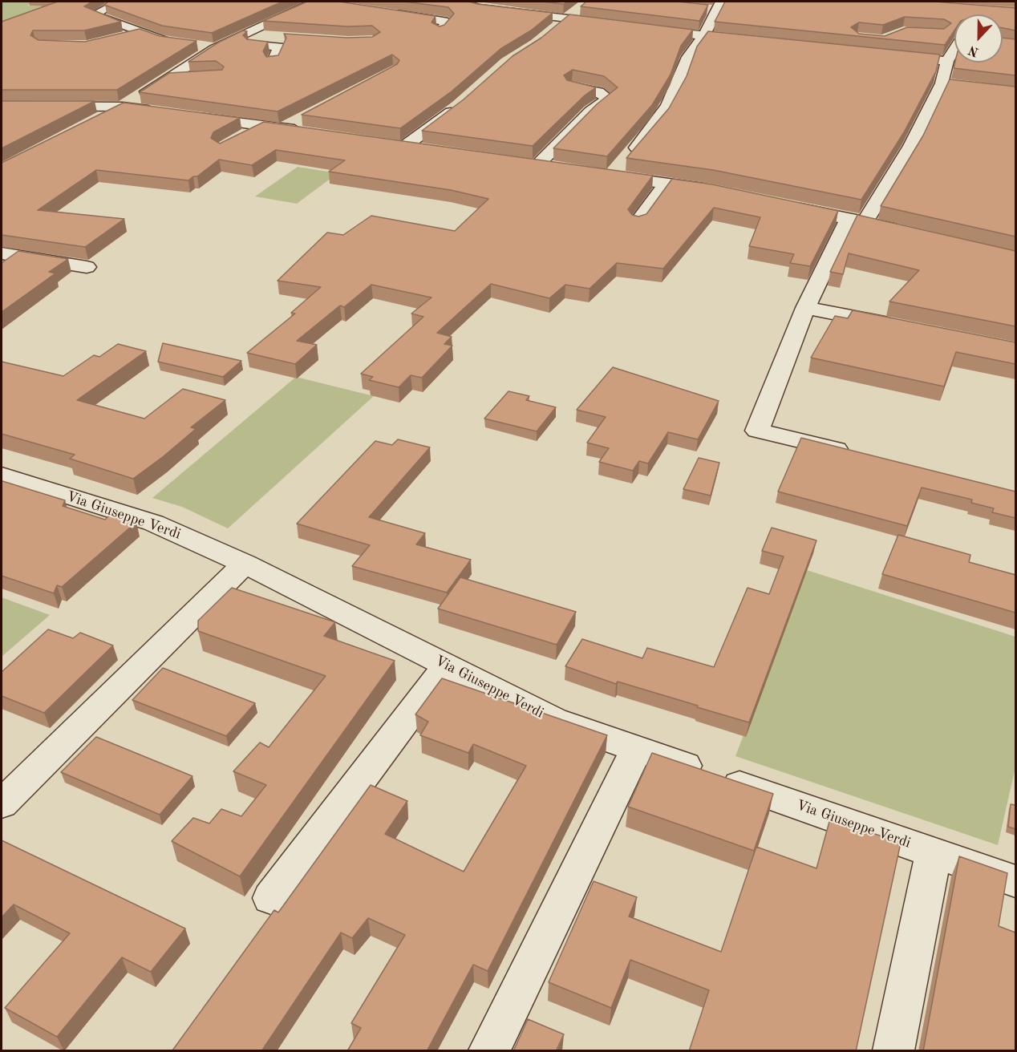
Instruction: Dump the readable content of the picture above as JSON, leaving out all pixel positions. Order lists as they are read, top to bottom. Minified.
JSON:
{"streets":{"street":["Via Giuseppe Verdi"]},"north":"bottom"}
